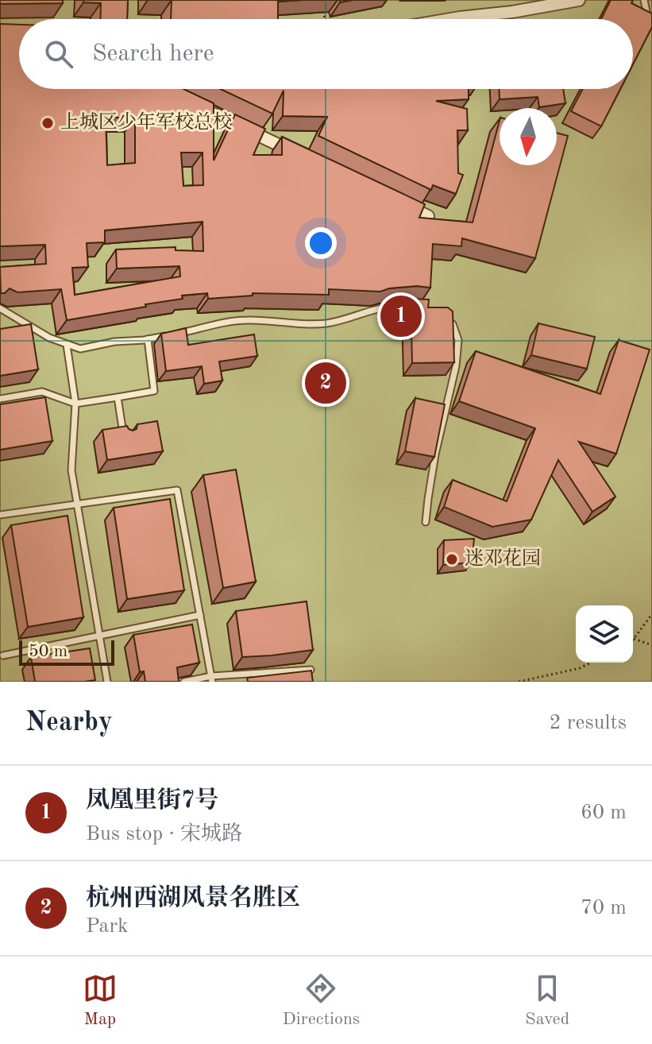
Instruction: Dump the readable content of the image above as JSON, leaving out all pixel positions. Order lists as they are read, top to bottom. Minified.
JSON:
{"places":["上城区少年军校总校","迷邓花园"],"scale_bar":"50 m","north":"bottom","page":{"search":"Search here","pins":["1","2"],"scale":"50 m","heading":["Nearby","2 results"],"list":[{"mark":"1","name":"凤凰里街7号","note":"Bus stop · 宋城路","value":"60 m"},{"mark":"2","name":"杭州西湖风景名胜区","note":"Park","value":"70 m"}],"nav":["Map","Directions","Saved"]}}
